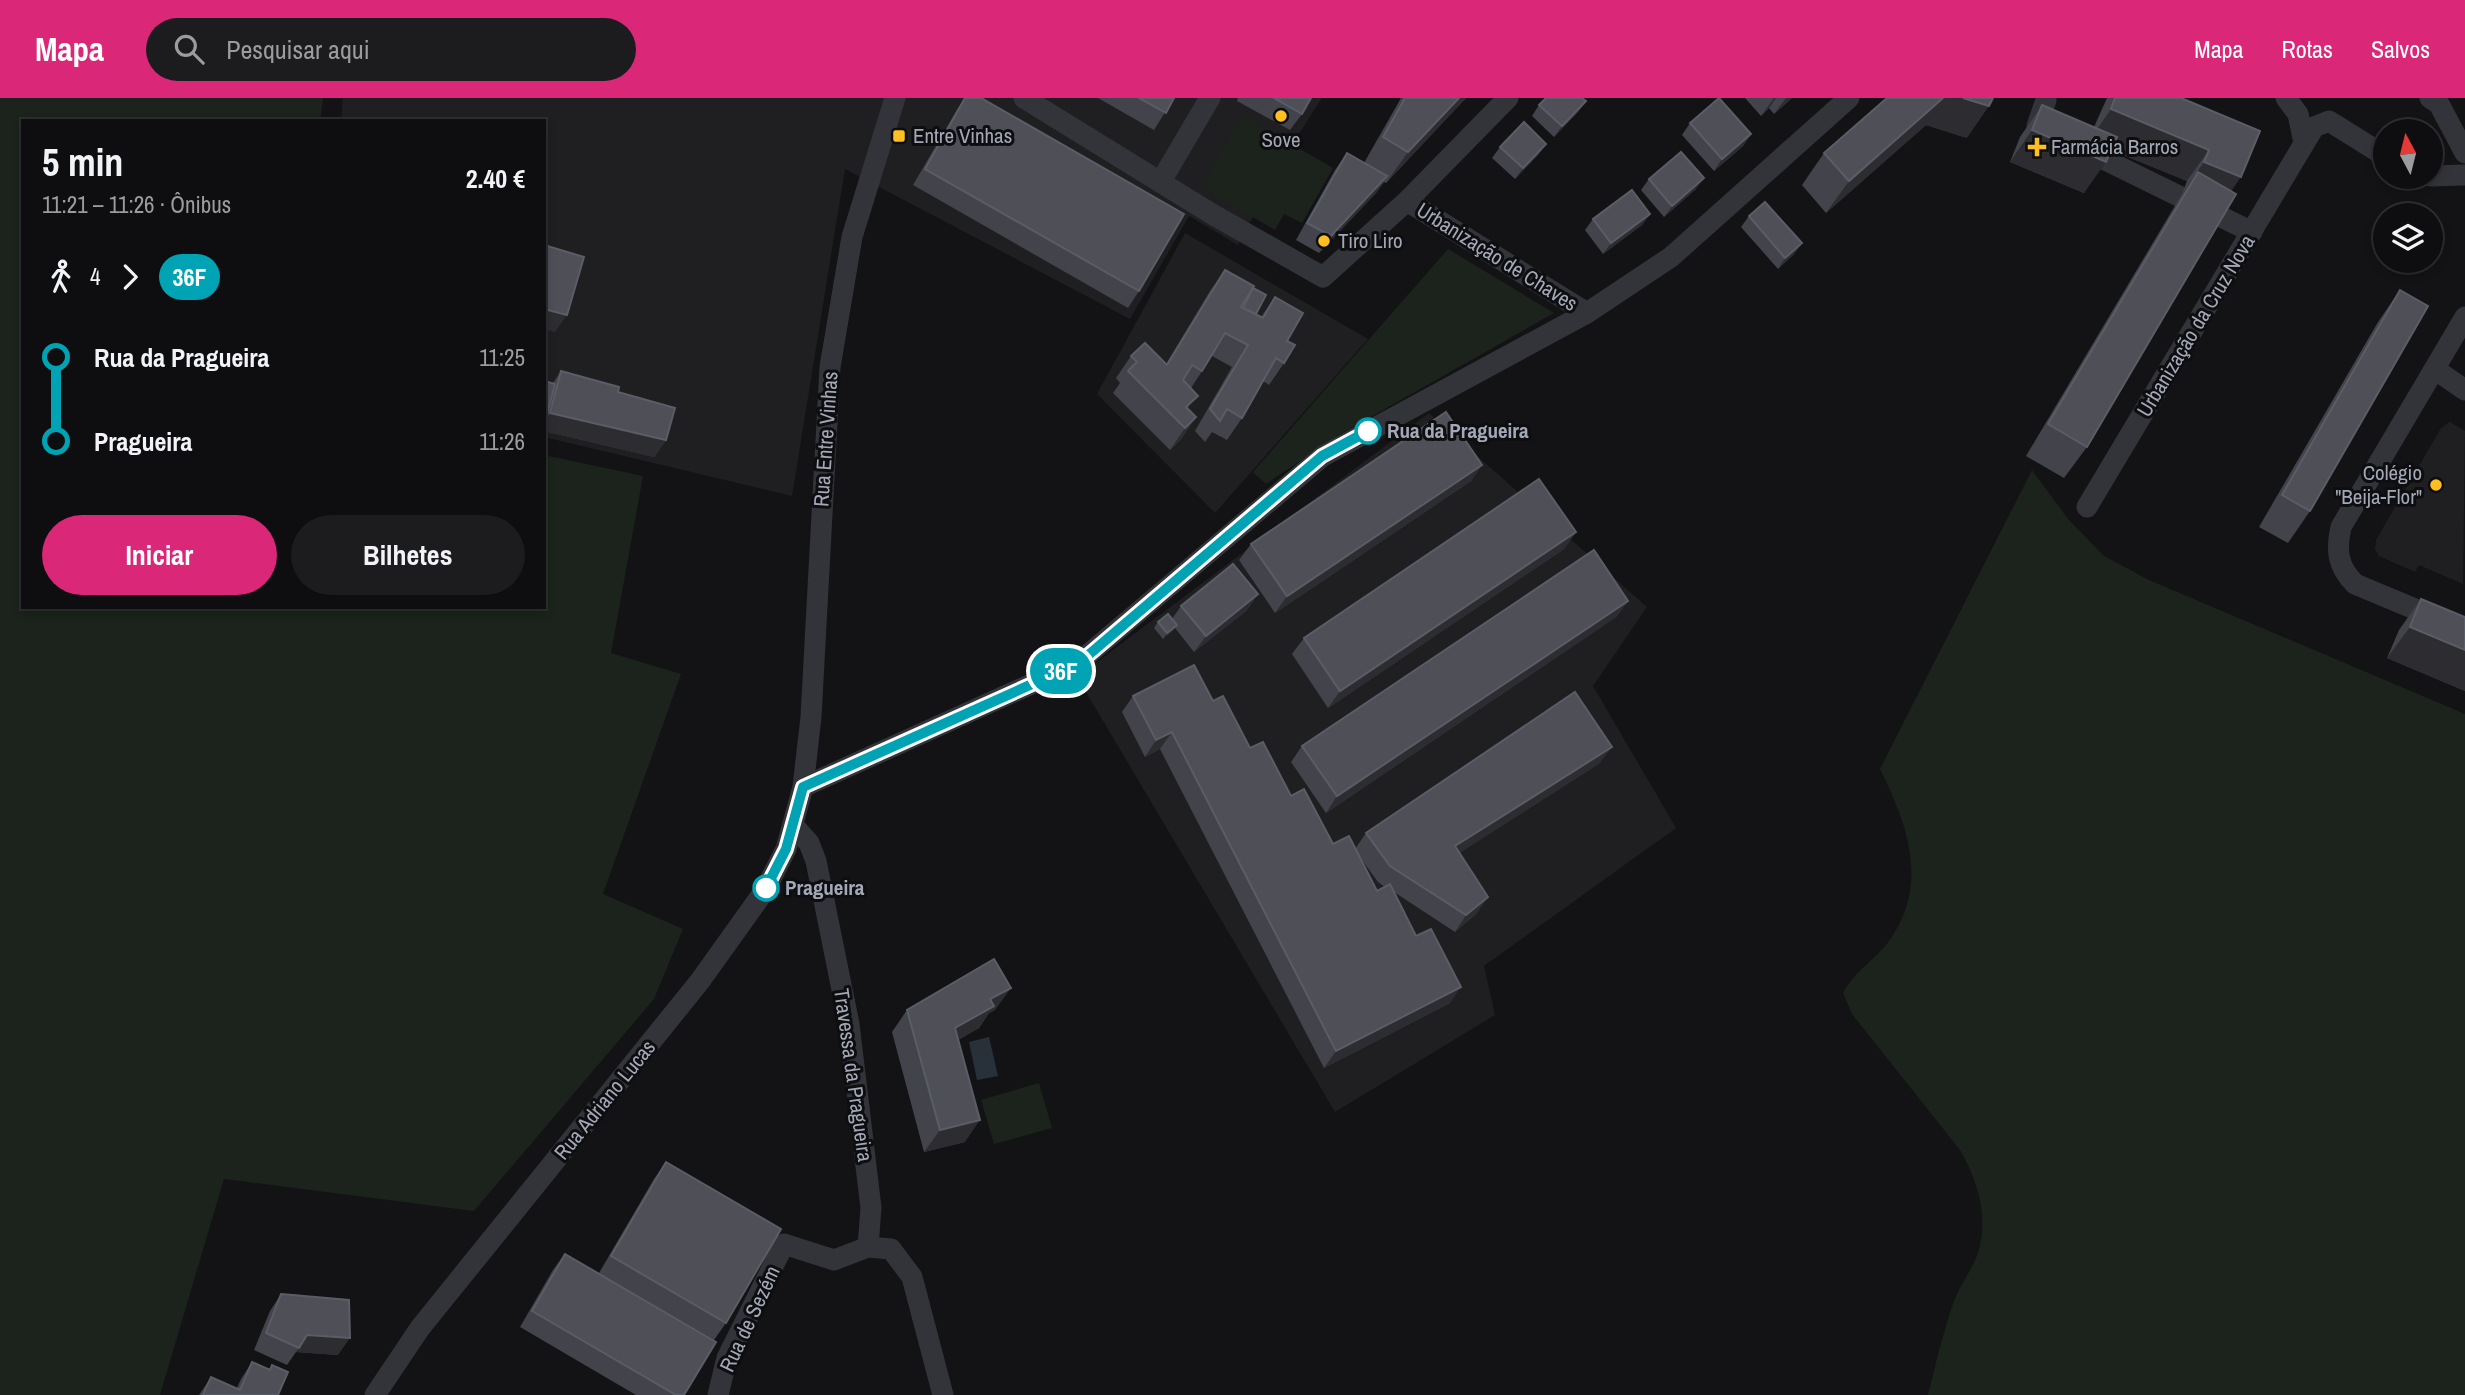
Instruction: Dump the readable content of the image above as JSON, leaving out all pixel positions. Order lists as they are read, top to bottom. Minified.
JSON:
{"streets":{"street":["Urbanização de Chaves","Urbanização da Cruz Nova","Rua Entre Vinhas","Travessa da Pragueira","Rua Adriano Lucas","Rua de Sezém"]},"crossings":[["Rua Entre Vinhas","Rua Adriano Lucas"],["Travessa da Pragueira","Rua Adriano Lucas"],["Travessa da Pragueira","Rua de Sezém"]],"places":{"other":["Sove","Tiro Liro","Rua da Pragueira","Colégio \"Beija-Flor\"","Pragueira"],"transit":["Entre Vinhas"],"health":["Farmácia Barros"]},"lines":["bus line 36F"],"north":"top","page":{"header":"Mapa","search":"Pesquisar aqui","nav":["Mapa","Rotas","Salvos"],"on_map":"36F","heading":["5 min","11:21 – 11:26 · Ônibus","2.40 €"],"legs":["4","36F"],"list":[{"name":"Rua da Pragueira","value":"11:25"},{"name":"Pragueira","value":"11:26"}],"buttons":["Iniciar","Bilhetes"]}}
